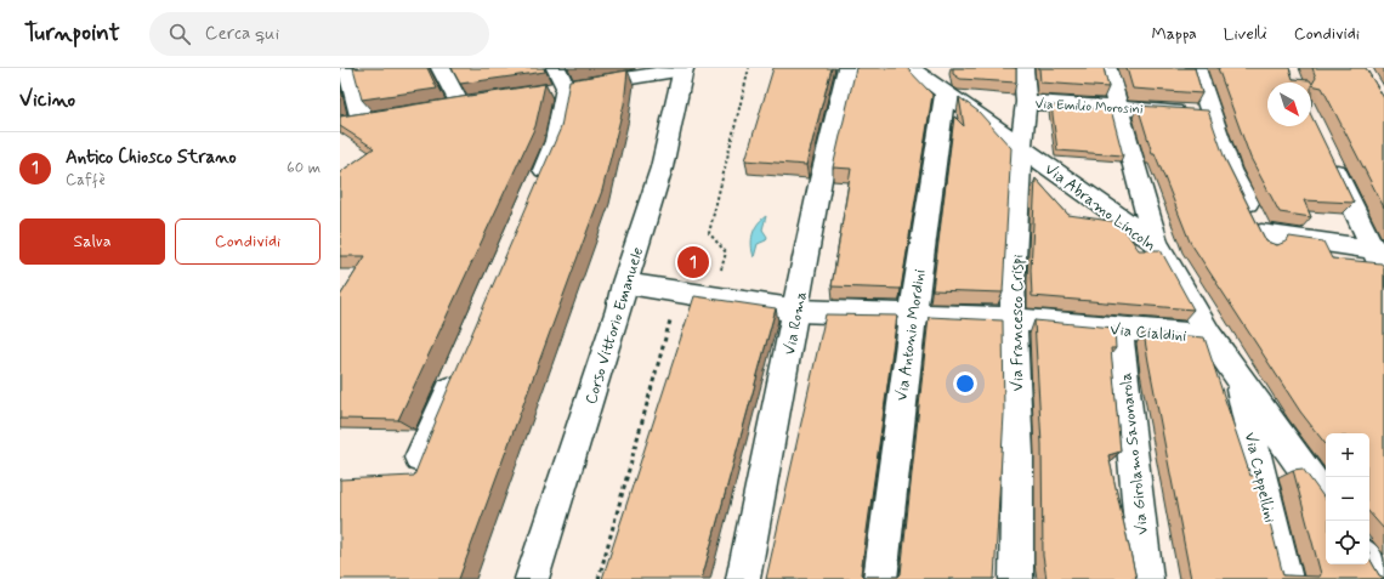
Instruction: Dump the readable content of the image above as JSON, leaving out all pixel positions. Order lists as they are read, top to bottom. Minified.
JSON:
{"streets":{"street":["Via Emilio Morosini","Via Abramo Lincoln","Via Roma","Via Francesco Crispi","Corso Vittorio Emanuele","Via Cialdini","Via Antonio Mordini","Via Girolamo Savonarola","Via Cappellini"]},"crossings":[["Via Emilio Morosini","Via Francesco Crispi"],["Via Abramo Lincoln","Via Francesco Crispi"],["Via Abramo Lincoln","Via Cialdini"],["Via Abramo Lincoln","Via Antonio Mordini"],["Via Abramo Lincoln","Via Cappellini"],["Via Roma","Via Cialdini"],["Via Francesco Crispi","Via Cialdini"],["Corso Vittorio Emanuele","Via Cialdini"],["Via Cialdini","Via Antonio Mordini"],["Via Cialdini","Via Girolamo Savonarola"]],"north":"bottom right","page":{"header":"Turnpoint","search":"Cerca qui","nav":["Mappa","Livelli","Condividi"],"heading":"Vicino","list":[{"mark":"1","name":"Antico Chiosco Strano","note":"Caffè","value":"60 m"}],"buttons":["Salva","Condividi"],"pins":"1","map_buttons":["+","−"]}}
